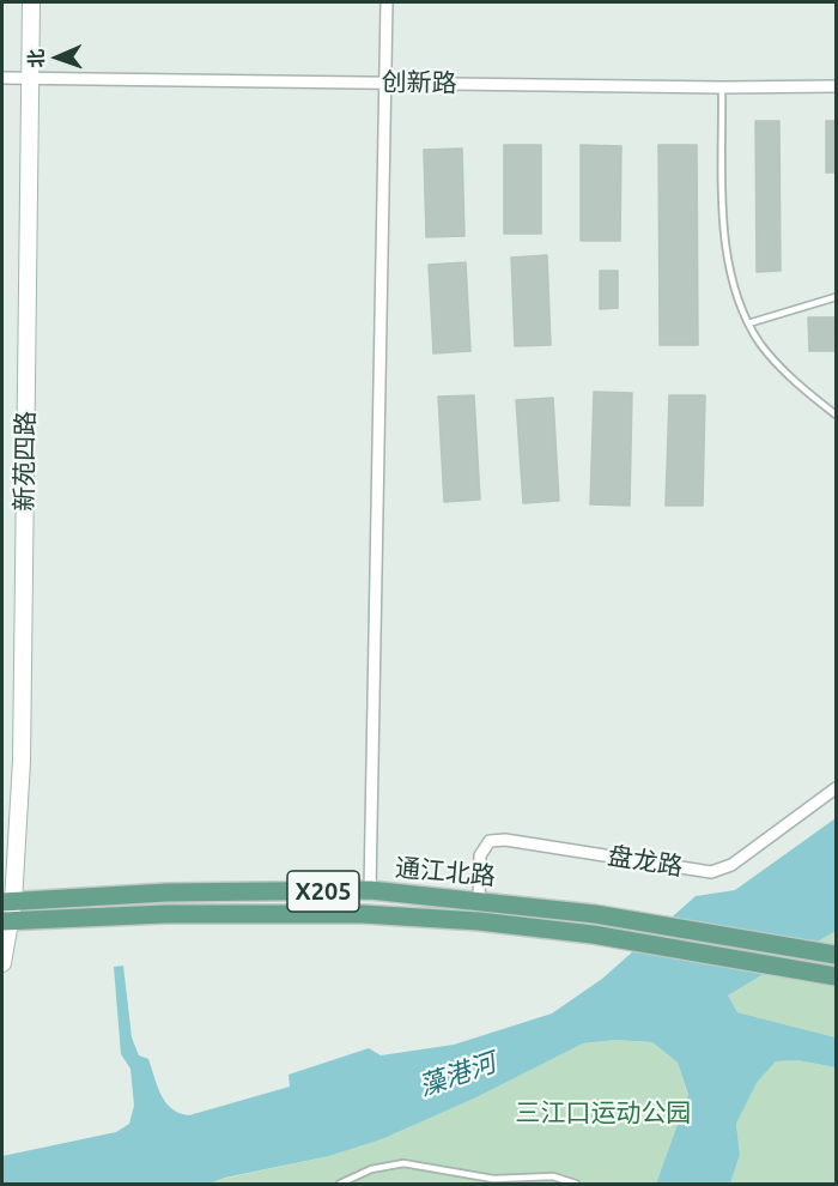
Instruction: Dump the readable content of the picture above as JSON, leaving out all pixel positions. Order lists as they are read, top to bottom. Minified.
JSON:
{"streets":{"main road":["通江北路","X205"],"street":["创新路","新苑四路","盘龙路"]},"crossings":[["创新路","新苑四路"],["新苑四路","通江北路"],["盘龙路","通江北路"]],"water":["藻港河"],"parks":["三江口运动公园"],"north":"left"}
